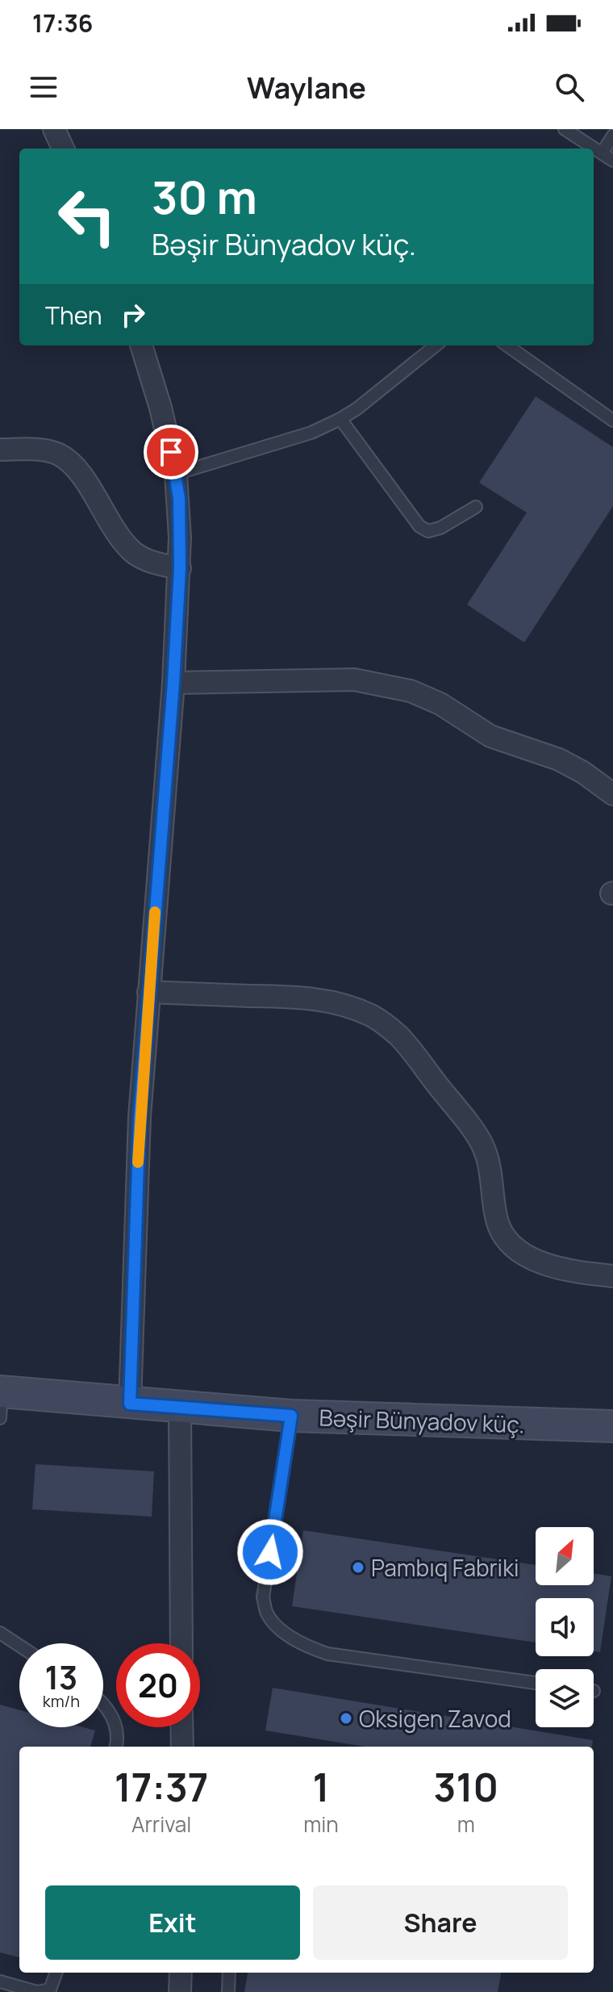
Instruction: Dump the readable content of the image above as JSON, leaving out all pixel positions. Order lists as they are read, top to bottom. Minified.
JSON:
{"streets":{"street":["Bəşir Bünyadov küç."]},"places":["Pambıq Fabriki","Oksigen Zavod"],"north":"top right","page":{"status":"17:36","header":"Waylane","turn":["30 m","Bəşir Bünyadov küç."],"then":"Then","speed":"13 km/h","limit":"20","eta":["17:37","Arrival","1","min","310","m"],"buttons":["Exit","Share"]}}
